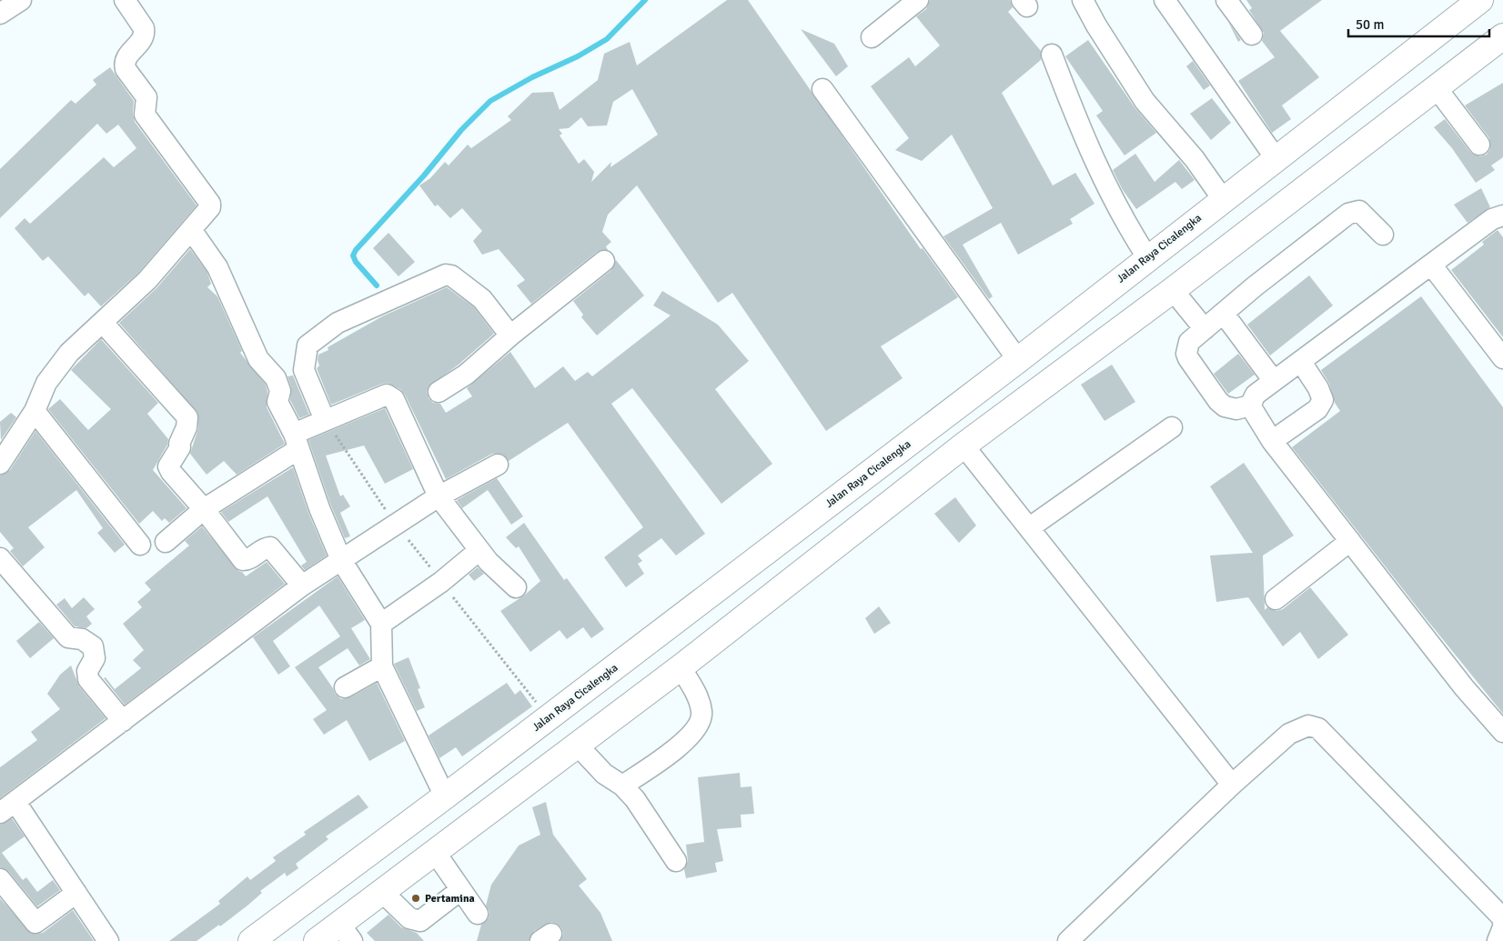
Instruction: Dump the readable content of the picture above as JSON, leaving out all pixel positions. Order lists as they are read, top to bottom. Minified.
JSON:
{"streets":{"highway":["Jalan Raya Cicalengka"]},"places":["Pertamina"],"scale_bar":"50 m"}
